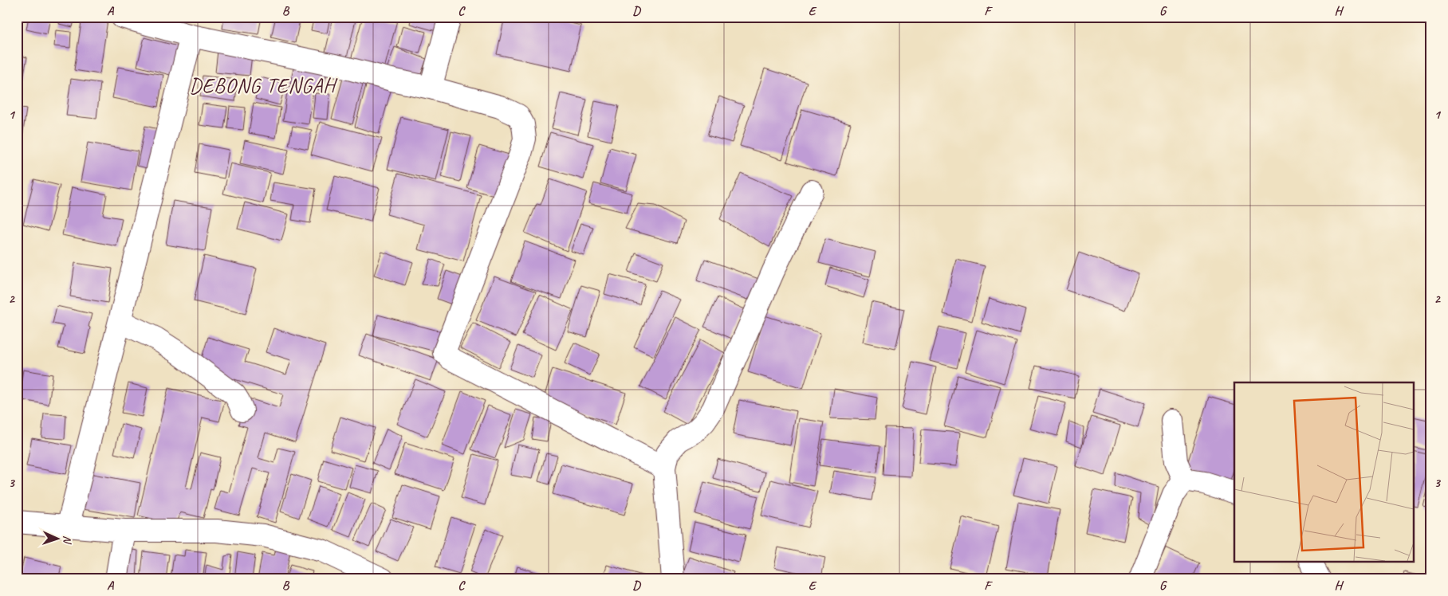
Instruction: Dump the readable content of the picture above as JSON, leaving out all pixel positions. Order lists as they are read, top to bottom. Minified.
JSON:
{"districts":["DEBONG TENGAH"],"north":"right","grid":{"columns":["A","B","C","D","E","F","G","H"],"rows":["1","2","3"]}}
